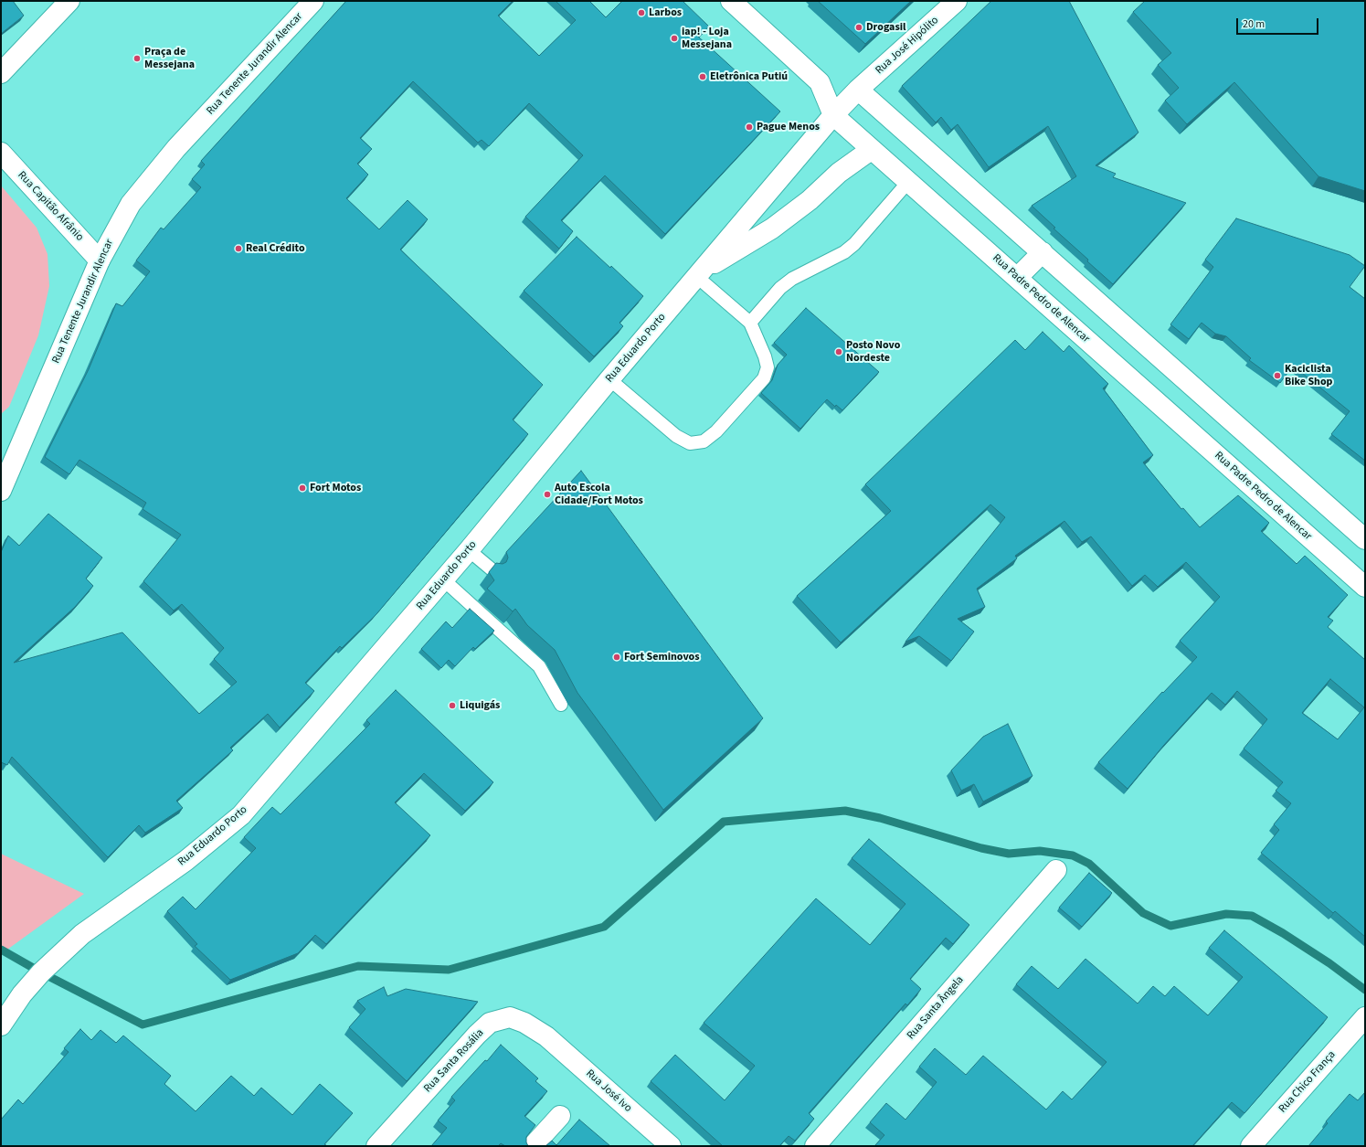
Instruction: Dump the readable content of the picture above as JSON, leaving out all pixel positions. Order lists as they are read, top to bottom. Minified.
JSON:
{"streets":{"main road":["Rua José Hipólito","Rua Tenente Jurandir Alencar","Rua Capitão Afrânio","Rua Padre Pedro de Alencar","Rua Eduardo Porto","Rua Santa Ângela","Rua Santa Rosália","Rua Chico França","Rua José Ivo"]},"crossings":[["Rua José Hipólito","Rua Eduardo Porto"],["Rua Tenente Jurandir Alencar","Rua Capitão Afrânio"],["Rua Padre Pedro de Alencar","Rua Eduardo Porto"],["Rua Santa Rosália","Rua José Ivo"]],"places":["Larbos","Drogasil","iap! - Loja Messejana","Praça de Messejana","Eletrônica Putiú","Pague Menos","Real Crédito","Posto Novo Nordeste","Kaciclista Bike Shop","Fort Motos","Auto Escola Cidade/Fort Motos","Fort Seminovos","Liquigás"],"scale_bar":"20 m"}
